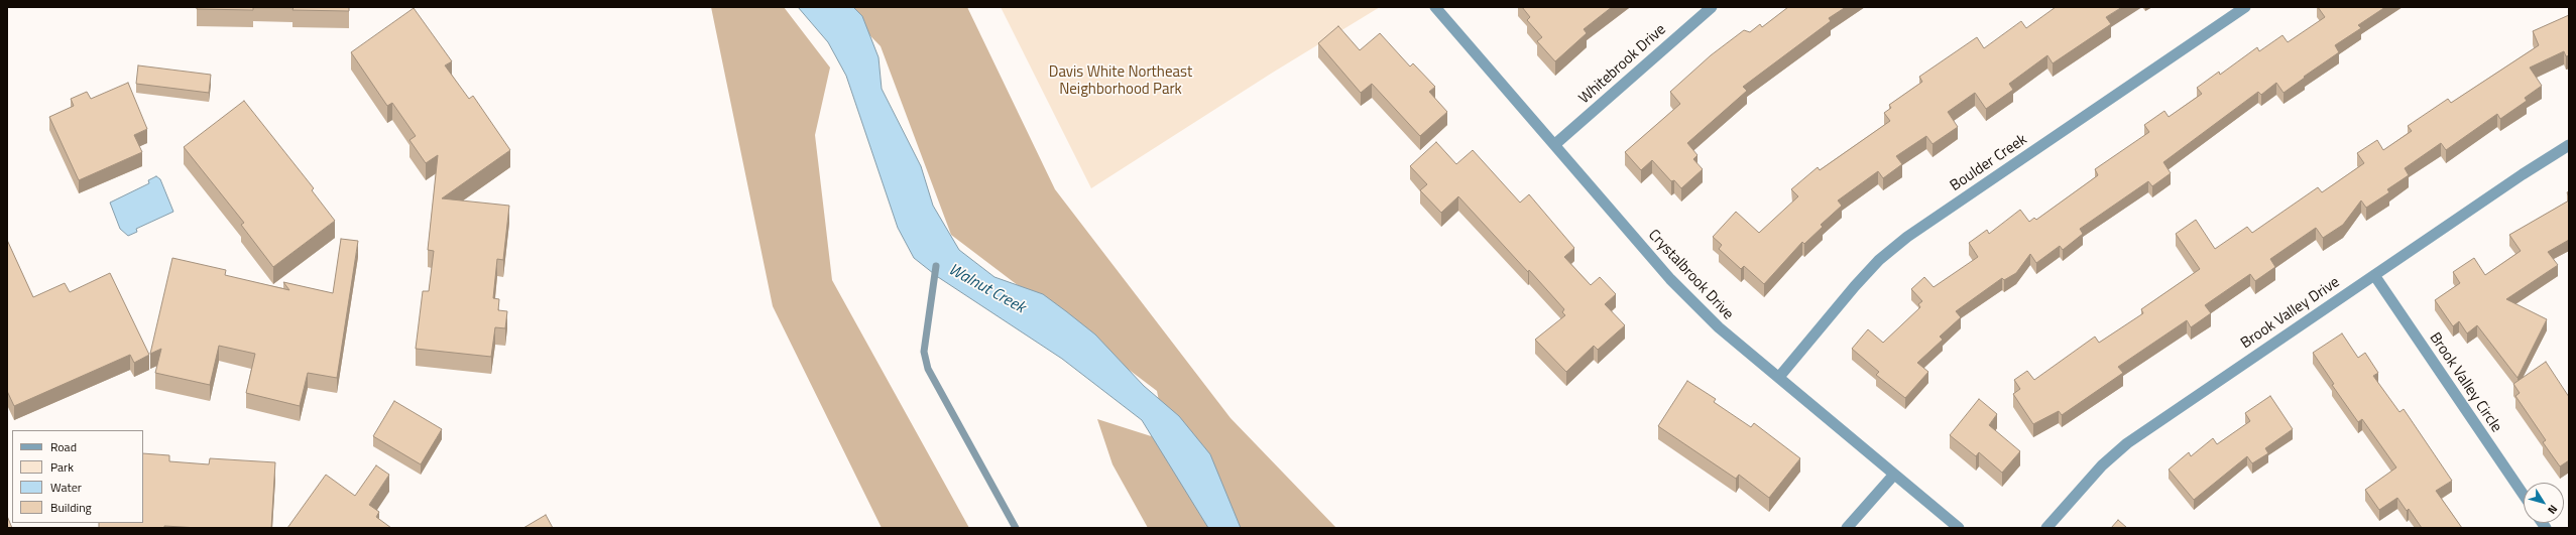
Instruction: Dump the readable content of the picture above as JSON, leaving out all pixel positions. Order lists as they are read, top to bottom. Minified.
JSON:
{"streets":{"street":["Whitebrook Drive","Boulder Creek","Crystalbrook Drive","Brook Valley Drive","Brook Valley Circle"]},"crossings":[["Whitebrook Drive","Crystalbrook Drive"],["Boulder Creek","Crystalbrook Drive"],["Brook Valley Drive","Brook Valley Circle"]],"water":["Walnut Creek"],"parks":["Davis White Northeast Neighborhood Park"],"legend":["Road","Park","Water","Building"],"north":"bottom right"}
